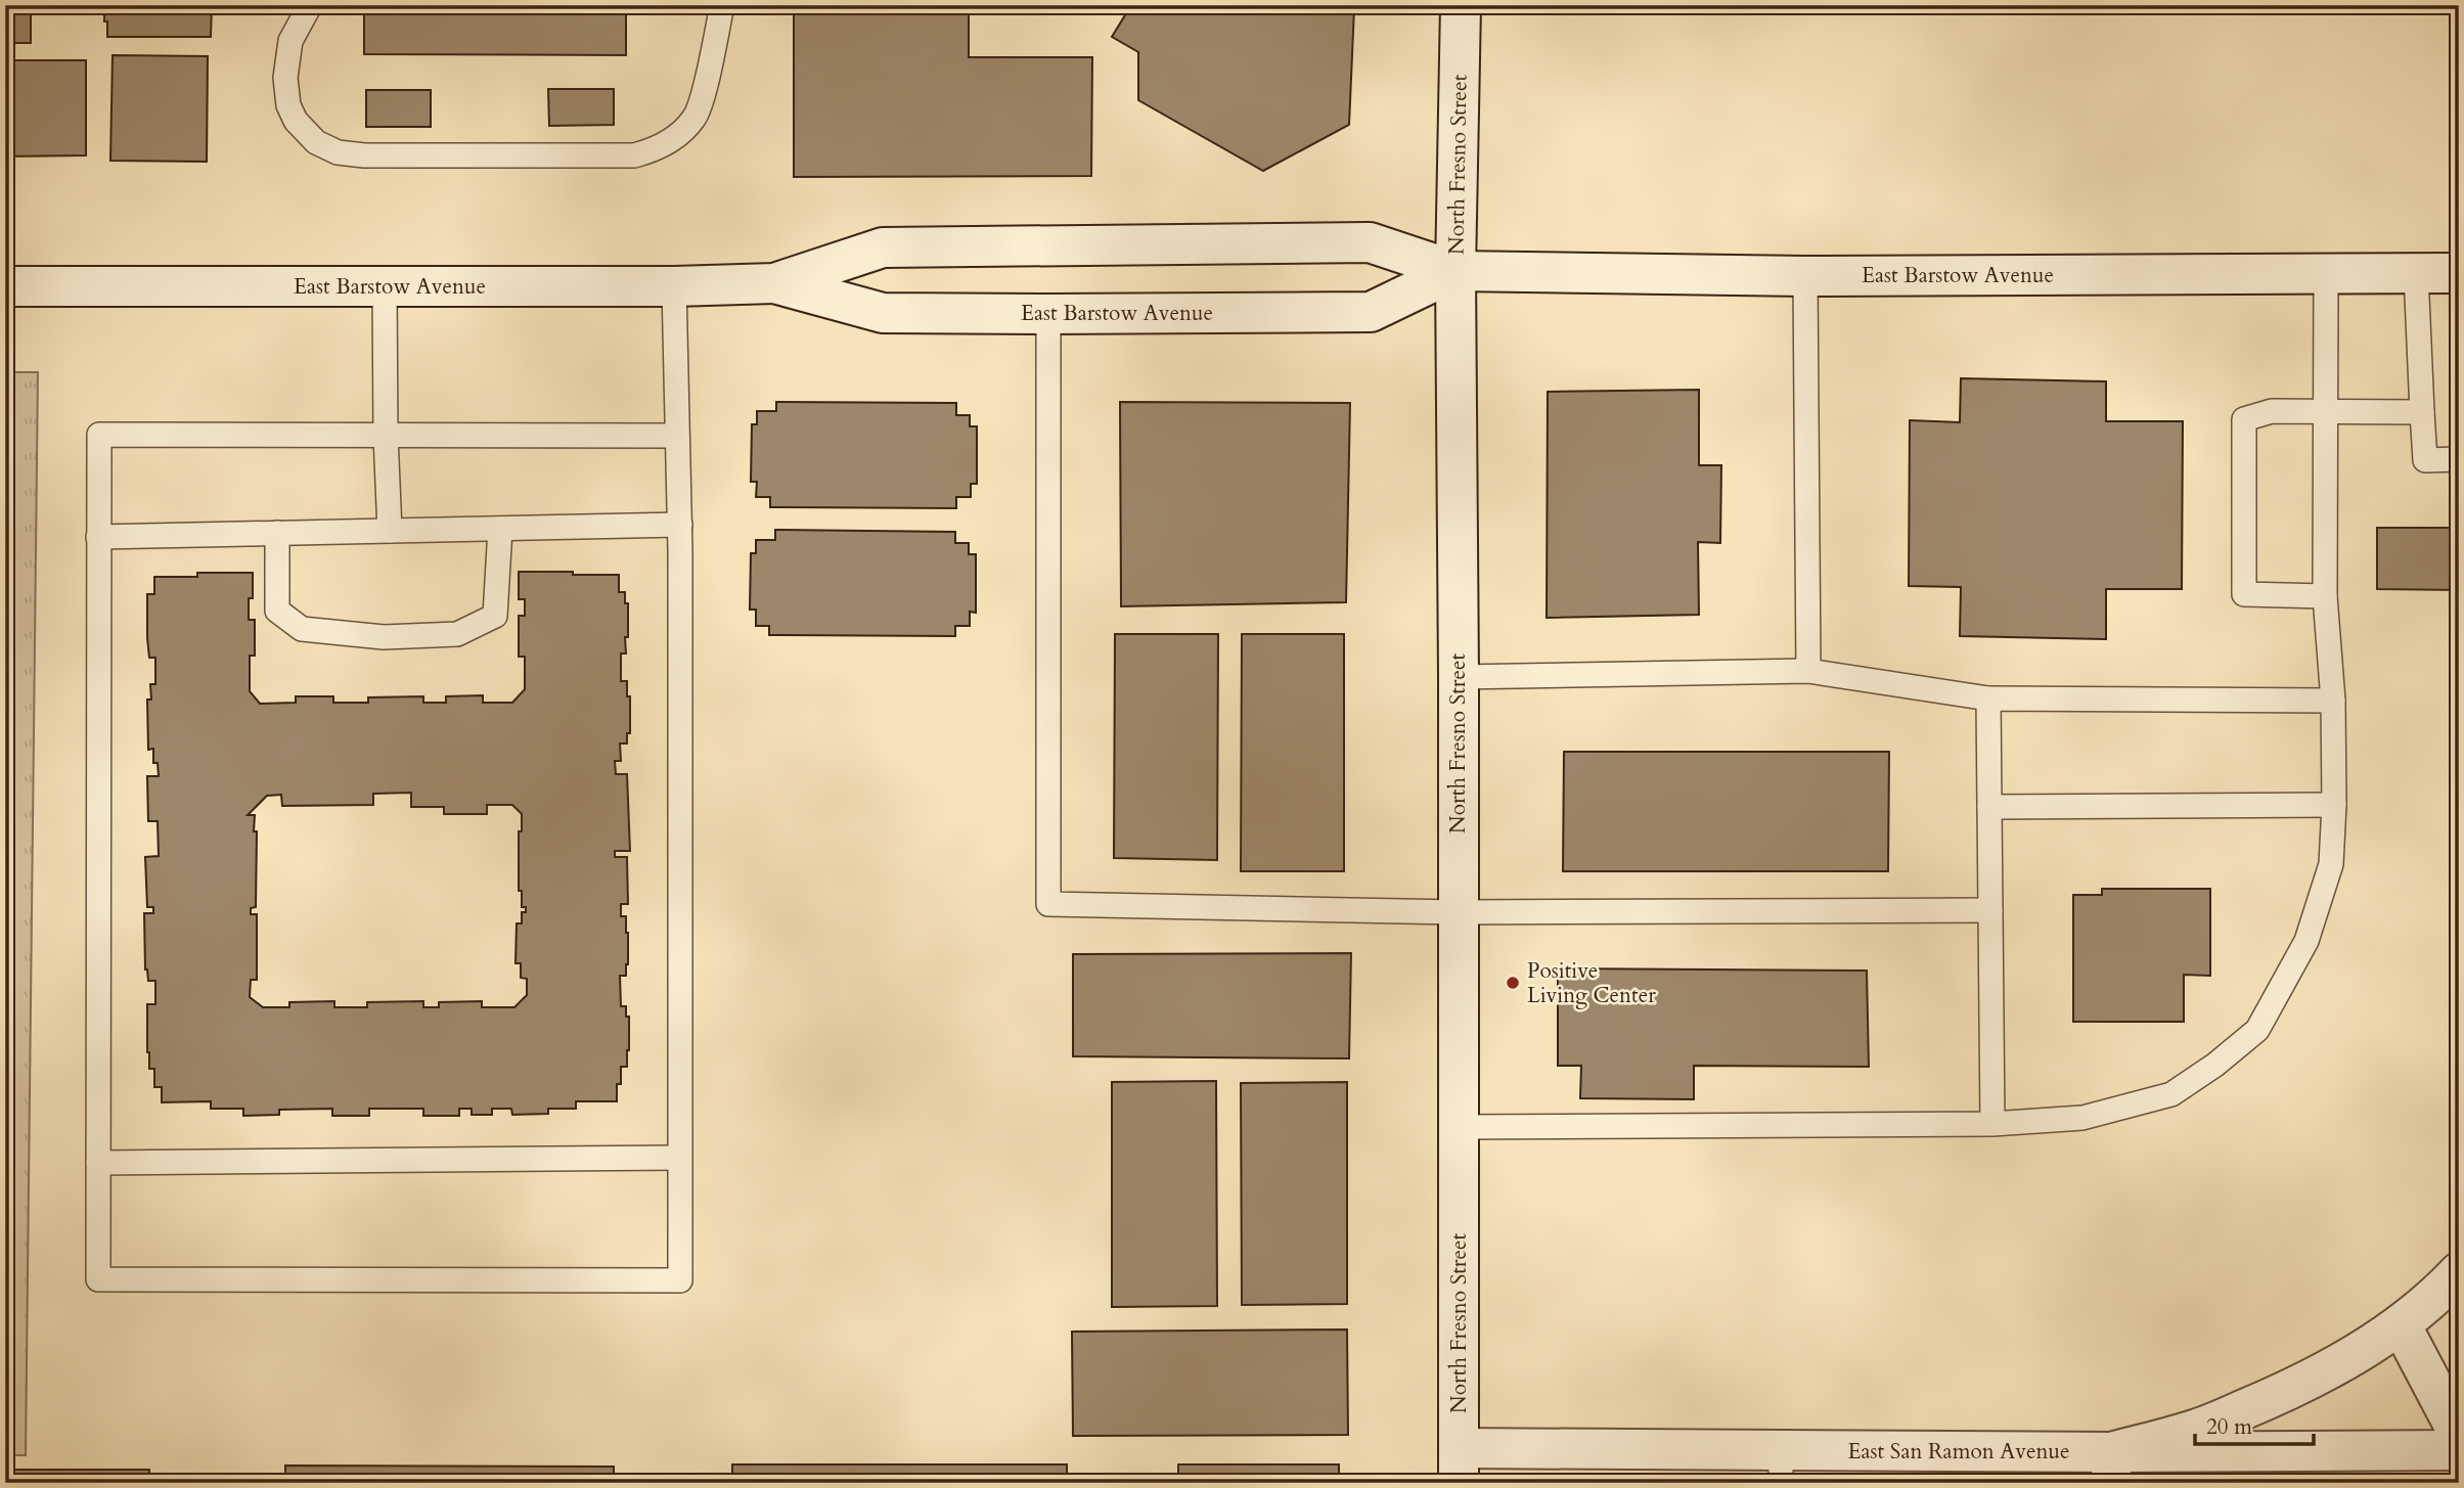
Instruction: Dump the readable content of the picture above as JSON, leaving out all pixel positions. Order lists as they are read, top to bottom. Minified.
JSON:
{"streets":{"main road":["North Fresno Street","East Barstow Avenue","East San Ramon Avenue"]},"crossings":[["North Fresno Street","East Barstow Avenue"],["North Fresno Street","East San Ramon Avenue"]],"places":["Positive Living Center"],"scale_bar":"20 m"}
